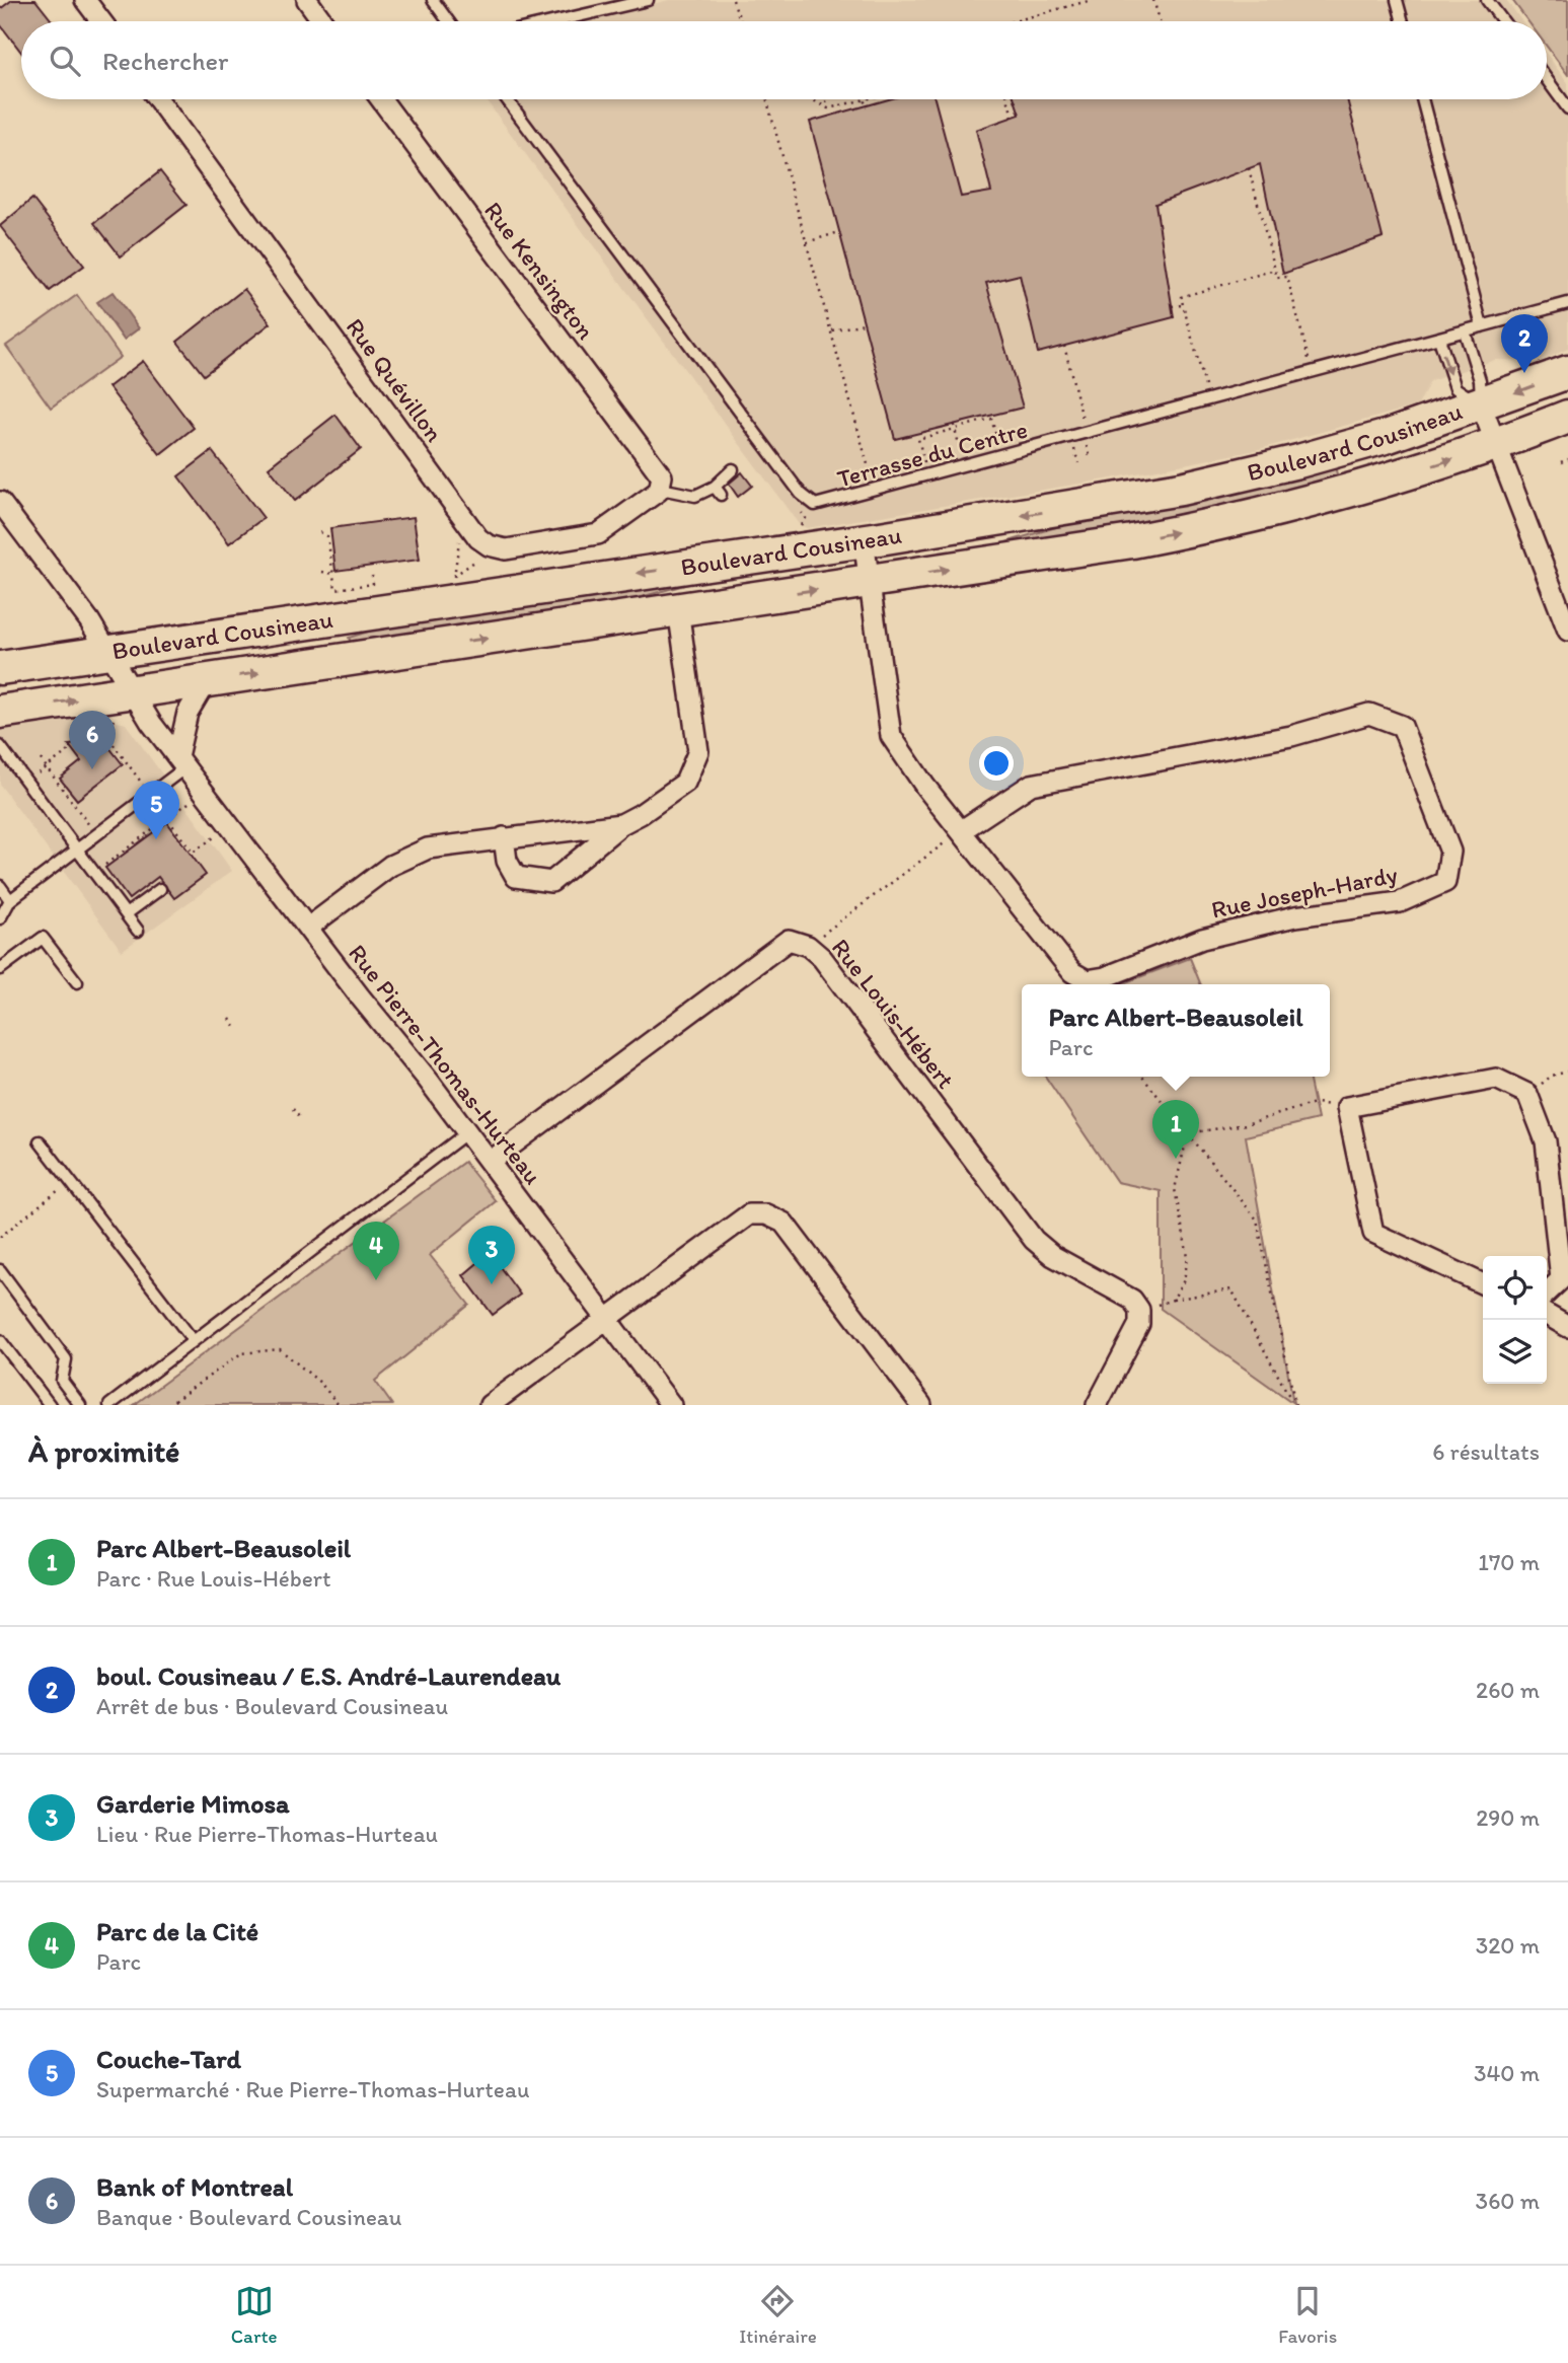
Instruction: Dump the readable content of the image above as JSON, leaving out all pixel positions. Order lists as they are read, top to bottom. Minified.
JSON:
{"streets":{"main road":["Boulevard Cousineau"],"street":["Rue Kensington","Rue Quévillon","Rue Joseph-Hardy","Rue Louis-Hébert","Rue Pierre-Thomas-Hurteau"],"lane":["Terrasse du Centre"]},"crossings":[["Rue Kensington","Rue Quévillon"],["Boulevard Cousineau","Rue Joseph-Hardy"],["Boulevard Cousineau","Rue Pierre-Thomas-Hurteau"],["Rue Louis-Hébert","Rue Pierre-Thomas-Hurteau"]],"page":{"search":"Rechercher","pins":["2","6","5","1","4","3"],"popup":["Parc Albert-Beausoleil","Parc"],"heading":["À proximité","6 résultats"],"list":[{"mark":"1","name":"Parc Albert-Beausoleil","note":"Parc · Rue Louis-Hébert","value":"170 m"},{"mark":"2","name":"boul. Cousineau / E.S. André-Laurendeau","note":"Arrêt de bus · Boulevard Cousineau","value":"260 m"},{"mark":"3","name":"Garderie Mimosa","note":"Lieu · Rue Pierre-Thomas-Hurteau","value":"290 m"},{"mark":"4","name":"Parc de la Cité","note":"Parc","value":"320 m"},{"mark":"5","name":"Couche-Tard","note":"Supermarché · Rue Pierre-Thomas-Hurteau","value":"340 m"},{"mark":"6","name":"Bank of Montreal","note":"Banque · Boulevard Cousineau","value":"360 m"}],"nav":["Carte","Itinéraire","Favoris"]}}
